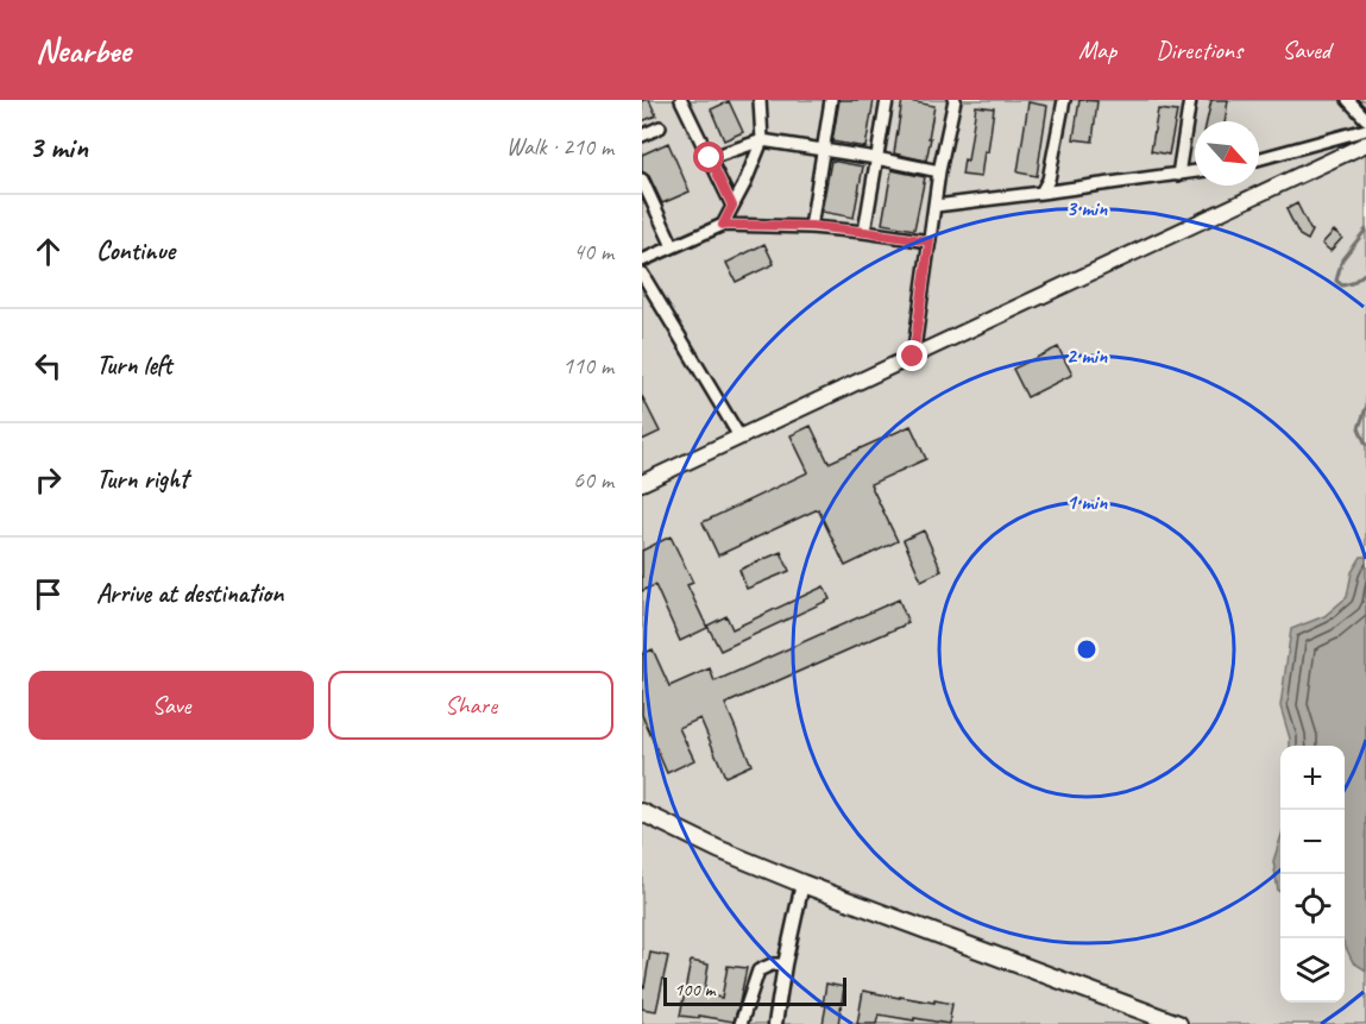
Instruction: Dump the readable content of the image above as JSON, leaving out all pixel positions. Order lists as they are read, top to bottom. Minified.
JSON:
{"scale_bar":"100 m","north":"bottom right","page":{"header":"Nearbee","nav":["Map","Directions","Saved"],"heading":["3 min","Walk · 210 m"],"list":[["Continue","40 m"],["Turn left","110 m"],["Turn right","60 m"],"Arrive at destination"],"buttons":["Save","Share"],"map_buttons":["+","−"],"scale":"100 m"},"rings":["3 min","2 min","1 min"]}
